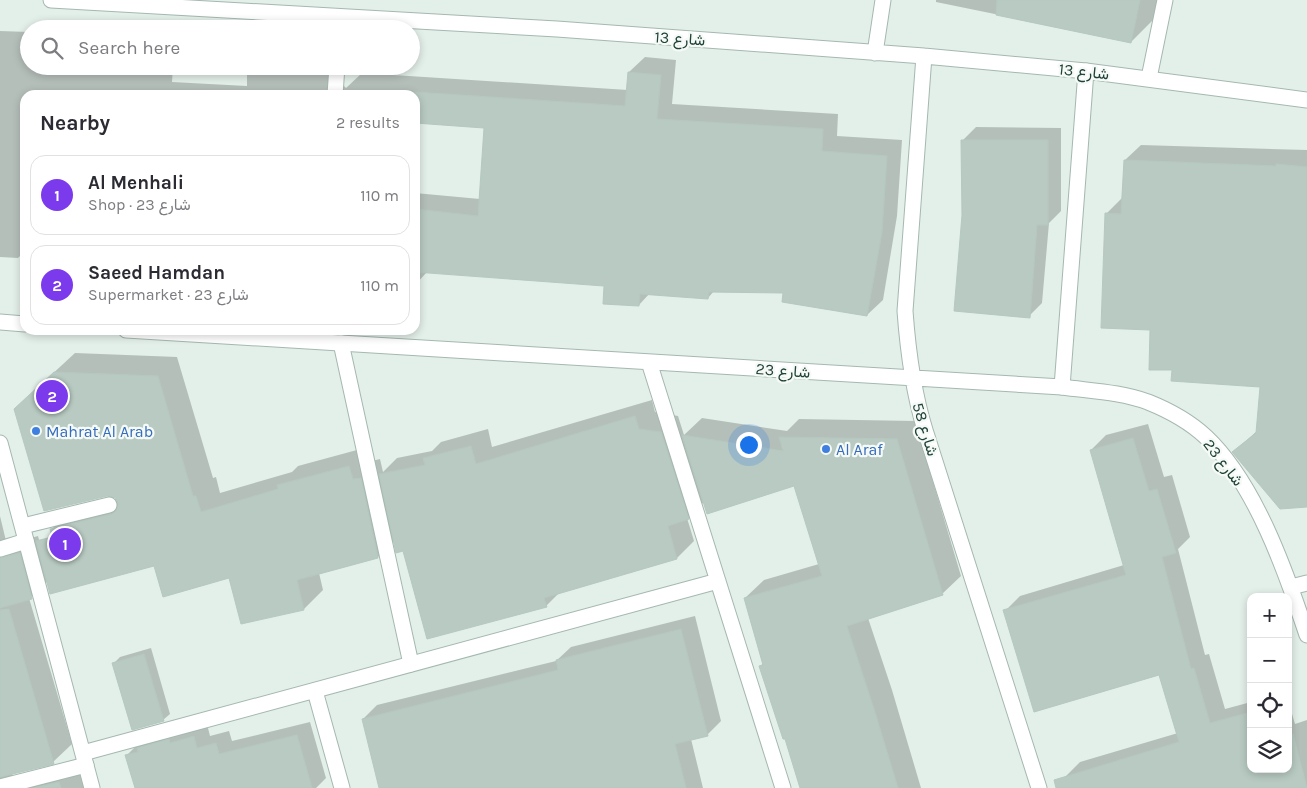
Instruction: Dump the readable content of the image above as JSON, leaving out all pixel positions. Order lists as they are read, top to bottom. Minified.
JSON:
{"streets":{"street":["شارع 13","شارع 23","شارع 58"]},"crossings":[["شارع 13","شارع 58"],["شارع 23","شارع 58"]],"places":["Mahrat Al Arab","Al Araf"],"page":{"search":"Search here","heading":["Nearby","2 results"],"list":[{"mark":"1","name":"Al Menhali","note":"Shop · شارع 23","value":"110 m"},{"mark":"2","name":"Saeed Hamdan","note":"Supermarket · شارع 23","value":"110 m"}],"pins":["2","1"],"map_buttons":["+","−"]}}
